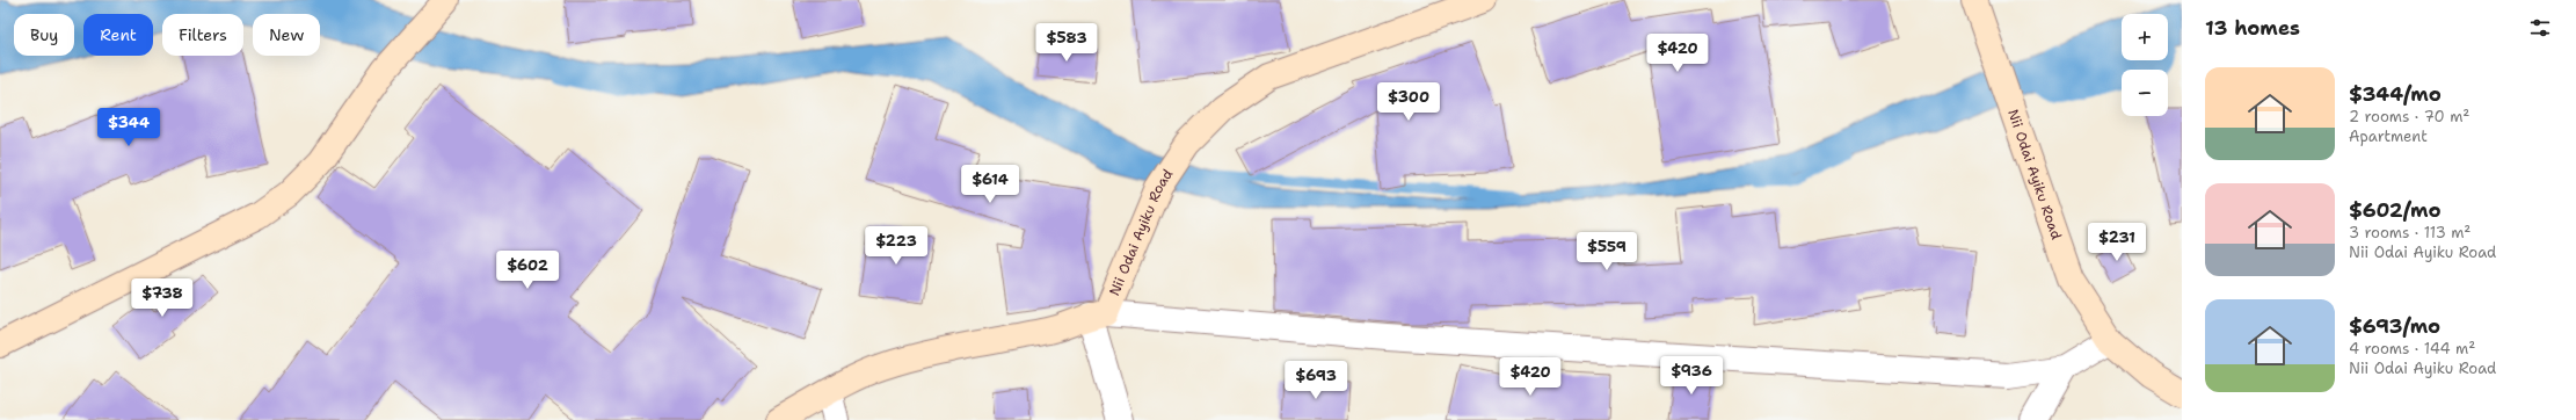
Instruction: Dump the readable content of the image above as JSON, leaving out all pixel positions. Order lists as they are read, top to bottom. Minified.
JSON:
{"streets":{"street":["Nii Odai Ayiku Road"]},"page":{"heading":"13 homes","map_buttons":["+","−"],"chip":["Buy","Rent","Filters","New"],"price":["$583","$420","$300","$344","$614","$231","$223","$559","$602","$738","$936","$420","$693"],"list":[{"name":"$344/mo","note":"2 rooms · 70 m² · Apartment"},{"name":"$602/mo","note":"3 rooms · 113 m² · Nii Odai Ayiku Road"},{"name":"$693/mo","note":"4 rooms · 144 m² · Nii Odai Ayiku Road"}]}}
